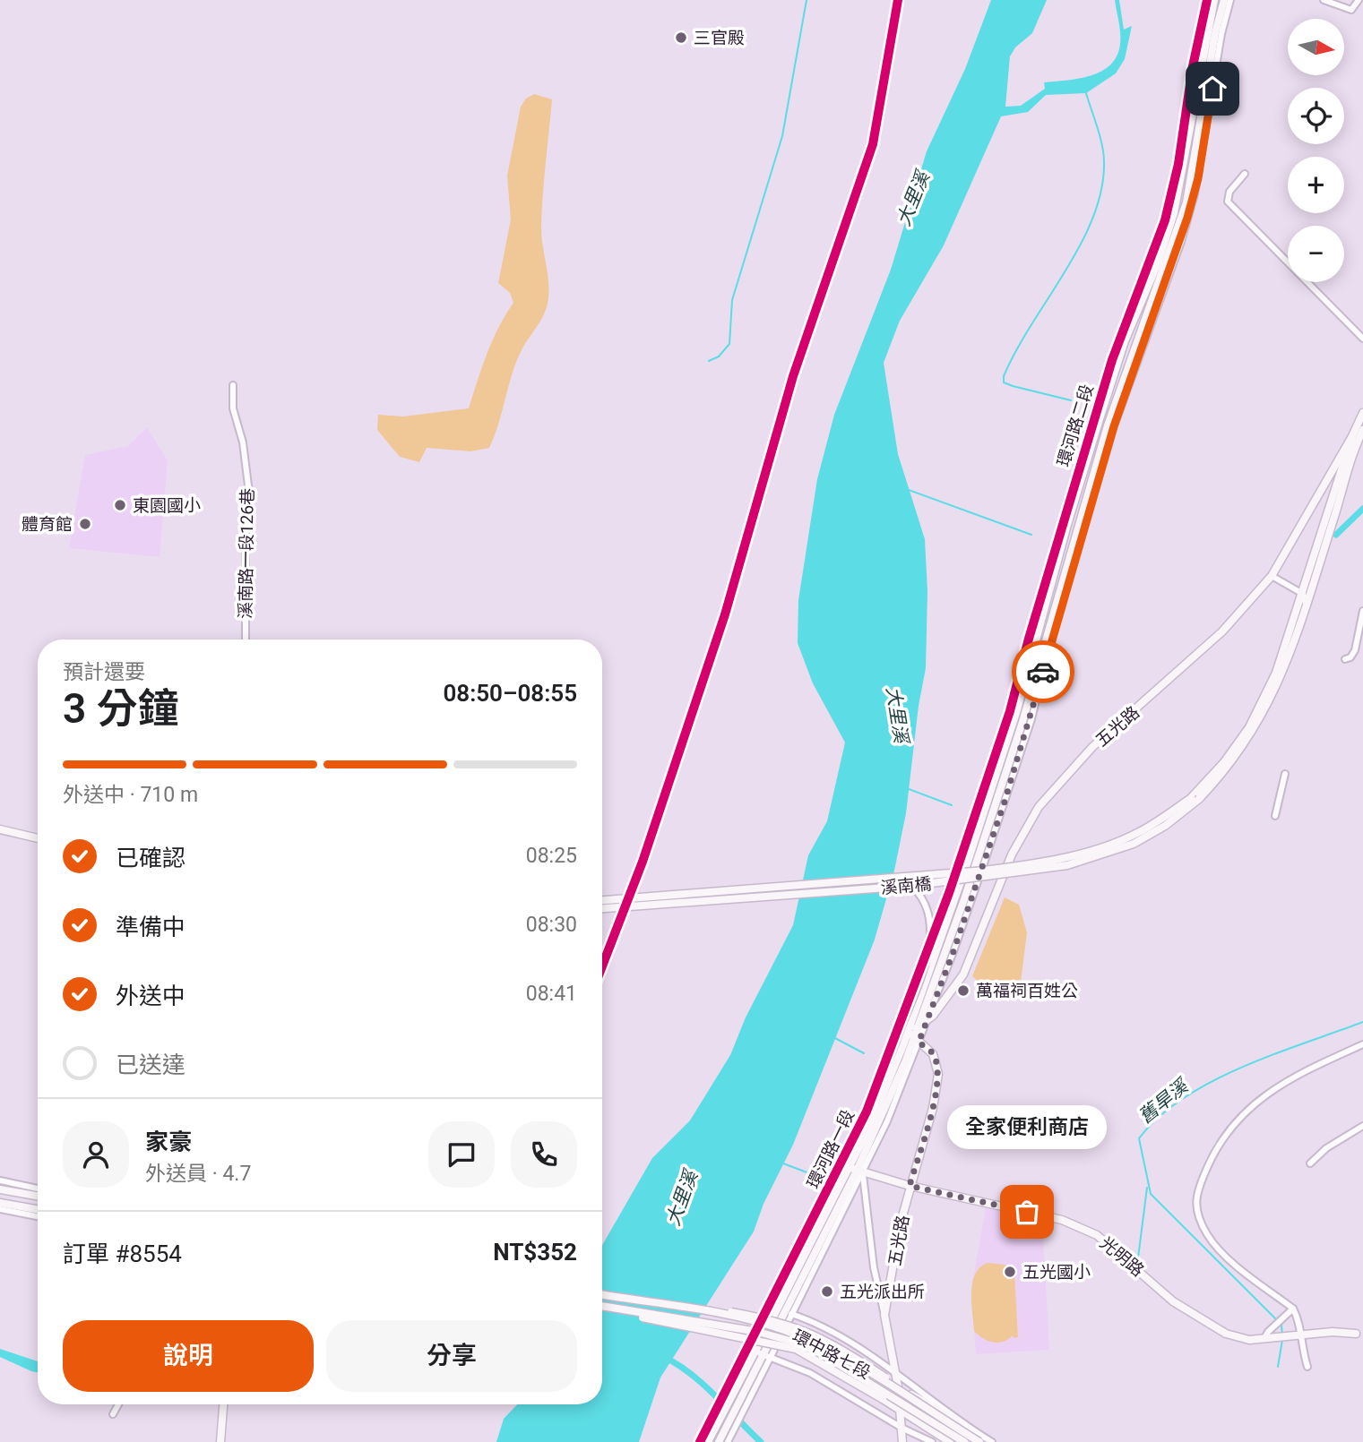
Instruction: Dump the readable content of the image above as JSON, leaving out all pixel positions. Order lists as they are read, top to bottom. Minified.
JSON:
{"streets":{"street":["環河路二段","溪南路一段126巷","五光路","溪南橋","環河路一段","光明路","環中路七段"]},"crossings":[["環河路二段","環河路一段"],["五光路","溪南橋"],["五光路","環河路一段"],["五光路","光明路"],["五光路","環中路七段"],["環河路一段","光明路"],["環河路一段","環中路七段"]],"water":["大里溪","舊旱溪"],"places":["三官殿","東園國小","體育館","萬福祠百姓公","全家便利商店","五光國小","五光派出所"],"north":"right","page":{"map_buttons":["+","−"],"heading":["3 分鐘","預計還要","08:50–08:55"],"panel":["家豪","外送員 · 4.7","訂單 #8554","NT$352"],"bar":"外送中 · 710 m","list":[["已確認","08:25"],["準備中","08:30"],["外送中","08:41"],"已送達"],"bubble":"全家便利商店","buttons":["說明","分享"]}}
